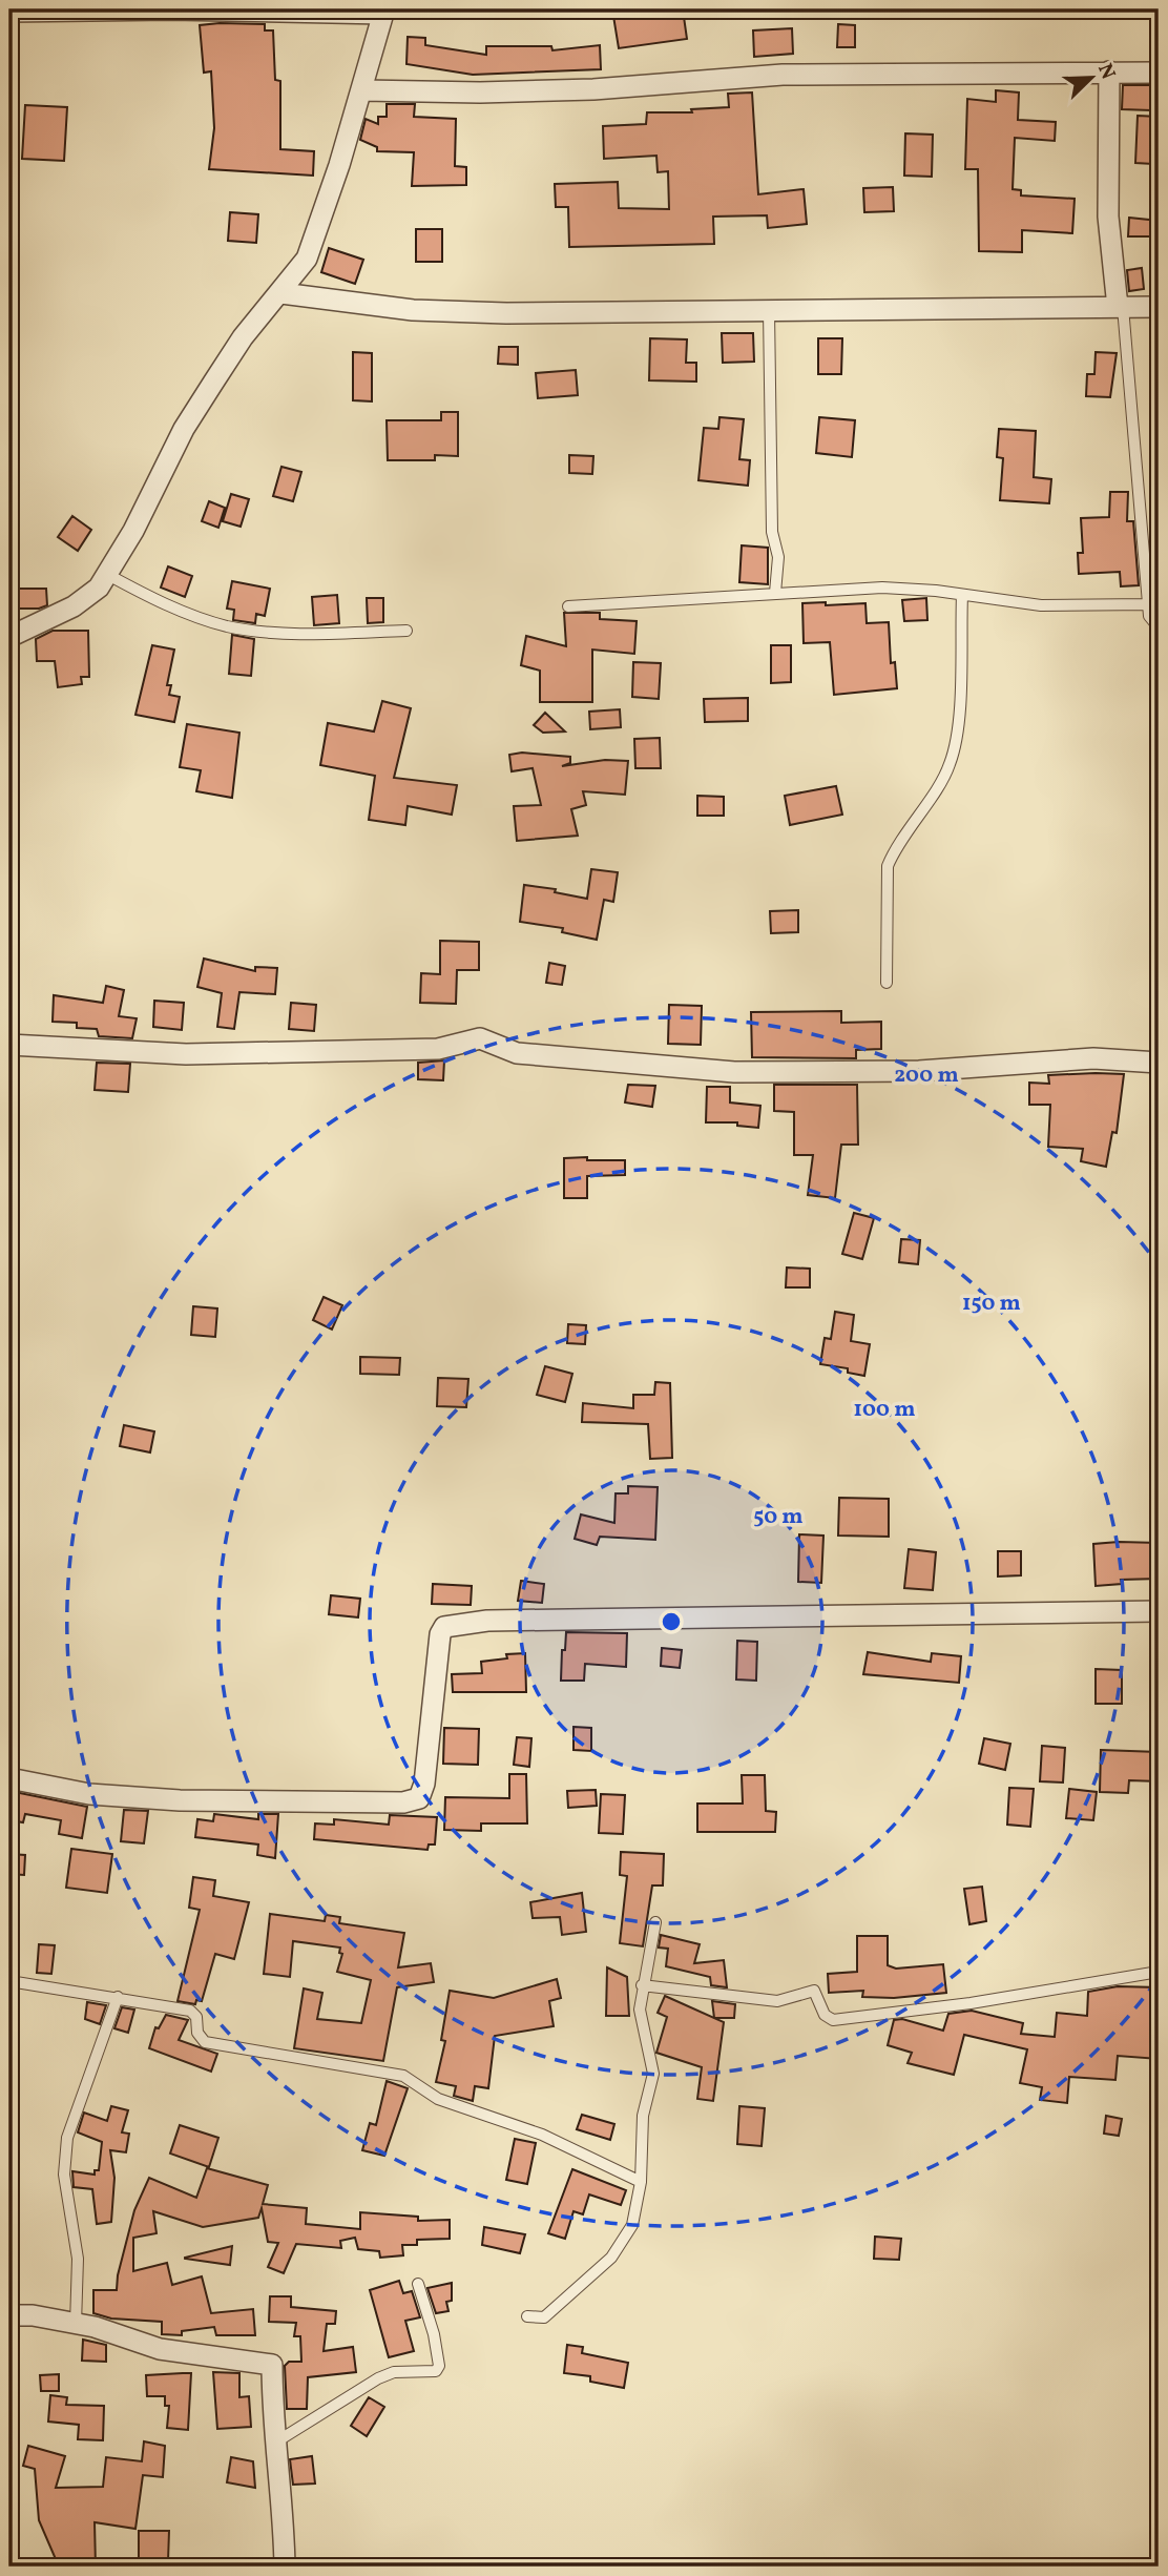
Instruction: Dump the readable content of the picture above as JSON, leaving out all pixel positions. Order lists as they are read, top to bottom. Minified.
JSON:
{"north":"top right","rings":["200 m","150 m","100 m","50 m"]}
